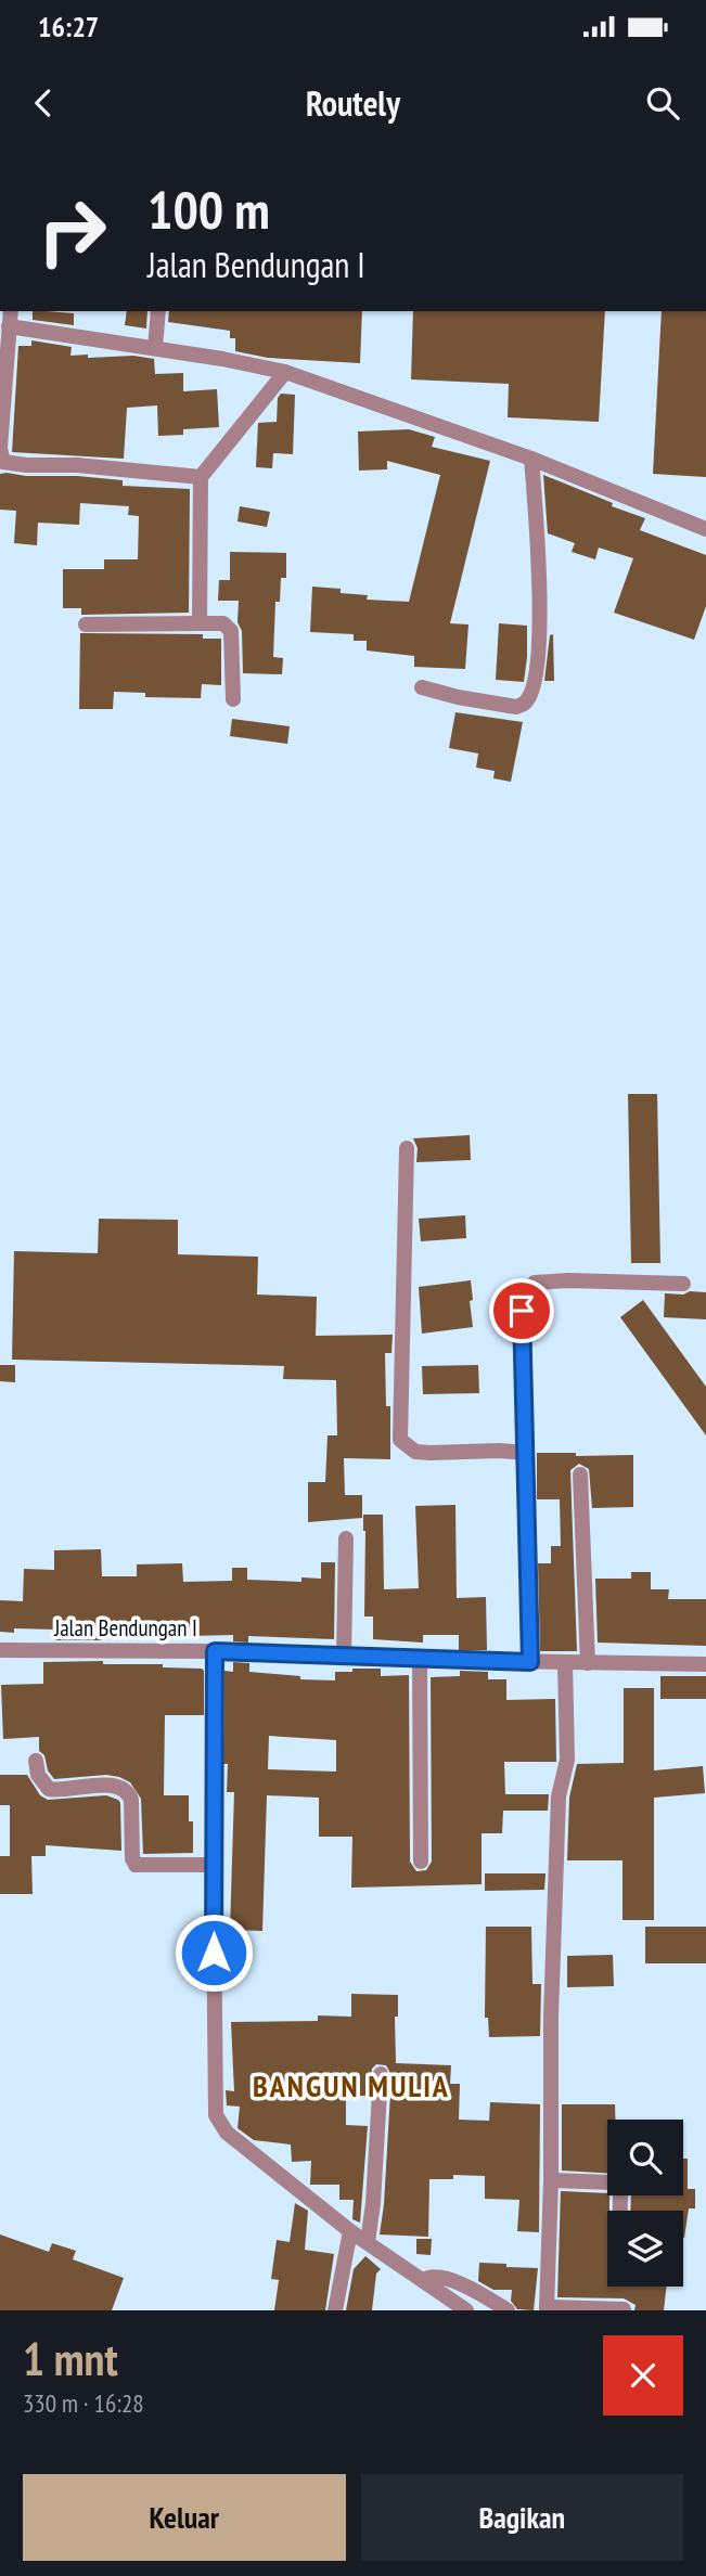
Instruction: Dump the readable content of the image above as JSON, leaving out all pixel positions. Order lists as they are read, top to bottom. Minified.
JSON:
{"streets":{"street":["Jalan Bendungan I"]},"districts":["BANGUN MULIA"],"page":{"status":"16:27","header":"Routely","turn":["100 m","Jalan Bendungan I"],"heading":["1 mnt","330 m · 16:28"],"buttons":["Keluar","Bagikan"]}}
